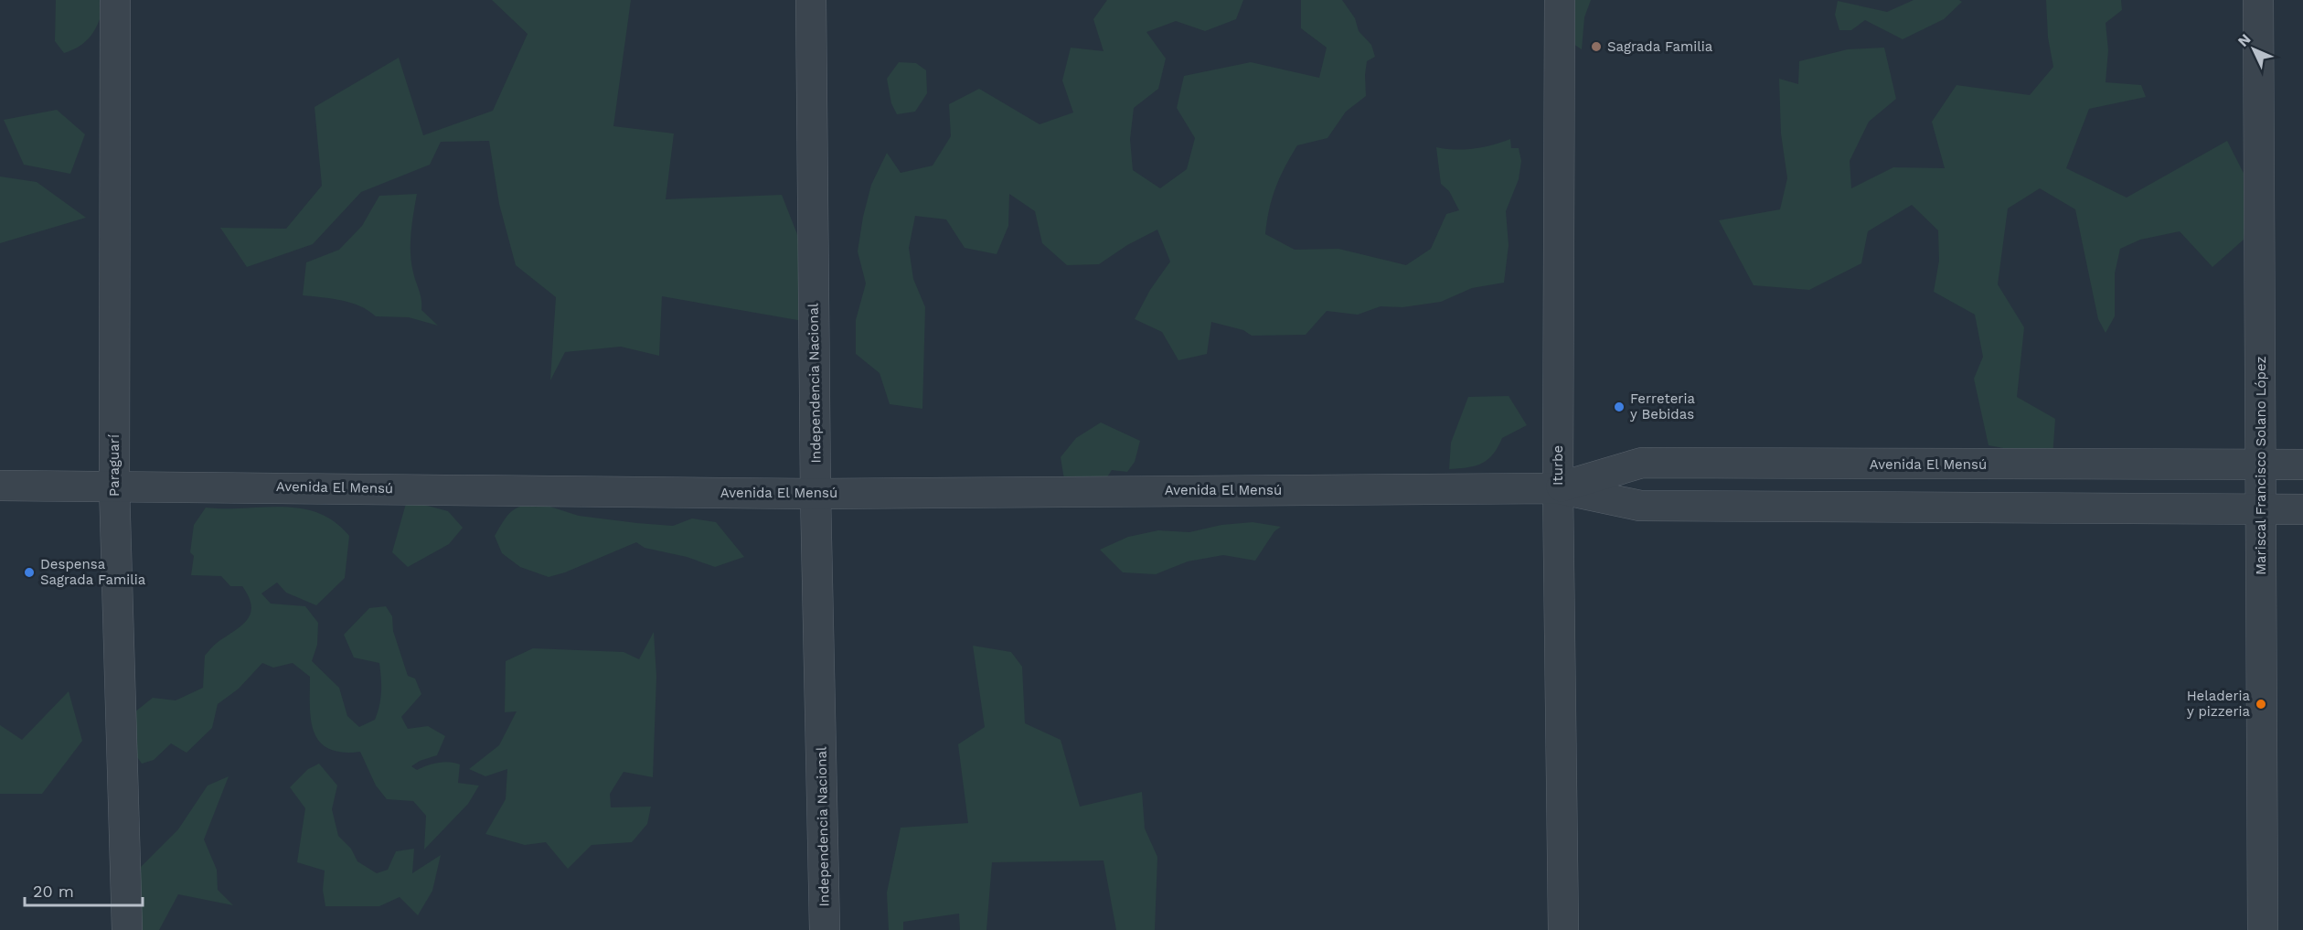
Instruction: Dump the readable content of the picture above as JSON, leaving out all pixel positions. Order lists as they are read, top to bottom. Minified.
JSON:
{"streets":{"street":["Independencia Nacional","Avenida El Mensú","Paraguarí","Iturbe","Mariscal Francisco Solano López"]},"crossings":[["Independencia Nacional","Avenida El Mensú"],["Avenida El Mensú","Paraguarí"],["Avenida El Mensú","Iturbe"],["Avenida El Mensú","Mariscal Francisco Solano López"]],"places":["Sagrada Familia","Ferreteria y Bebidas","Despensa Sagrada Familia","Heladeria y pizzeria"],"scale_bar":"20 m","north":"top left"}
